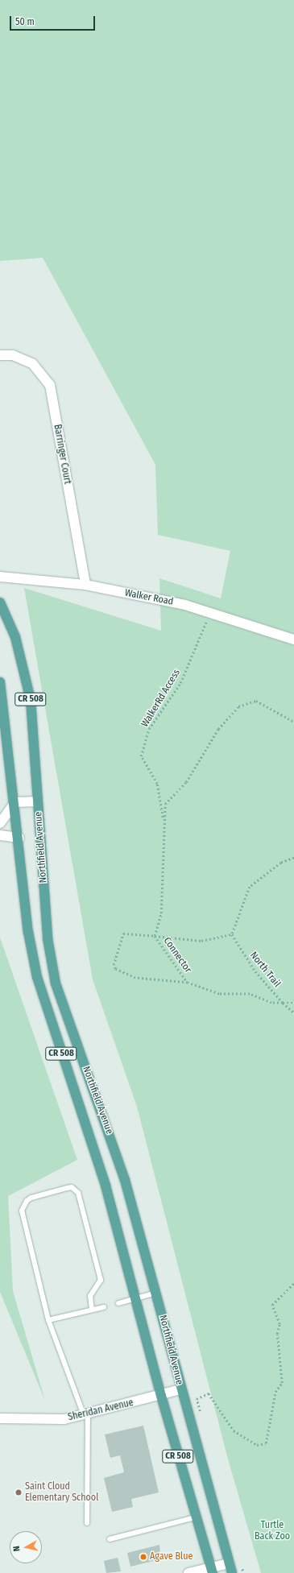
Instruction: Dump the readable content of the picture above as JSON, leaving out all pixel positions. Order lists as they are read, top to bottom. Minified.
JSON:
{"streets":{"main road":["CR 508","Northfield Avenue"],"street":["Barringer Court","Walker Road","Sheridan Avenue"],"path":["WalkerRd Access","Connector","North Trail"]},"crossings":[["Barringer Court","Walker Road"],["Northfield Avenue","Sheridan Avenue"]],"parks":["Turtle Back Zoo"],"places":["Saint Cloud Elementary School","Agave Blue"],"scale_bar":"50 m","north":"left"}
